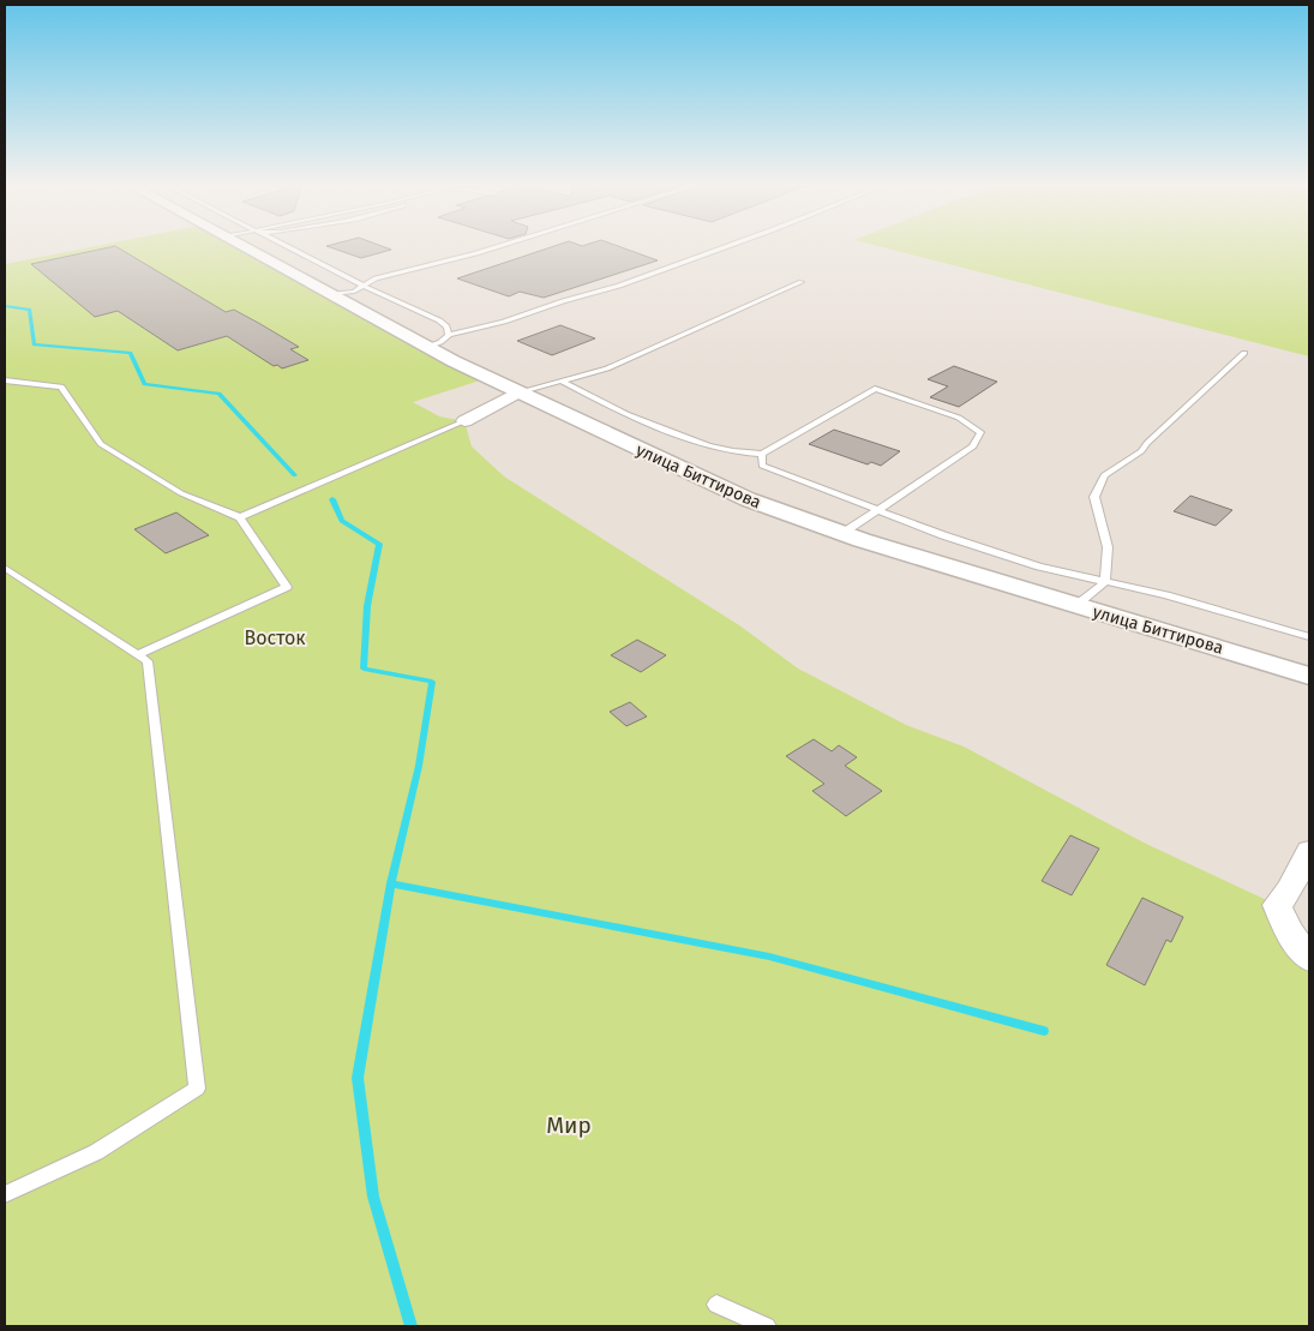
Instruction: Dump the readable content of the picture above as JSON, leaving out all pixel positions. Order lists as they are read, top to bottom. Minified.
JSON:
{"streets":{"street":["улица Биттирова"]},"parks":["Восток","Мир"]}
